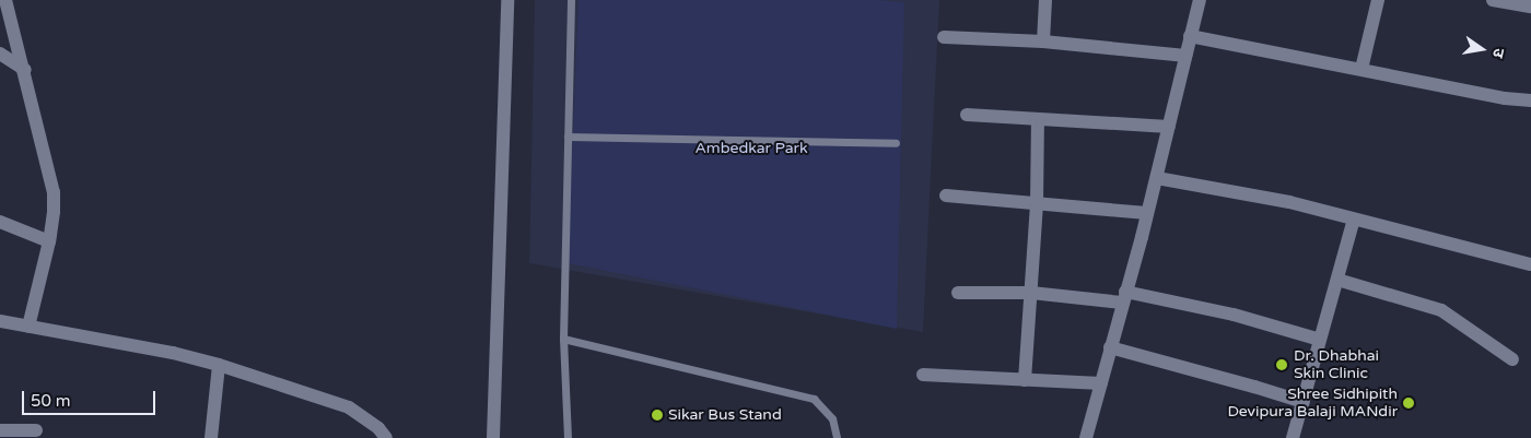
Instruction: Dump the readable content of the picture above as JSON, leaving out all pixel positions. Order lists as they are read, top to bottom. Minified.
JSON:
{"parks":["Ambedkar Park"],"places":["Dr. Dhabhai Skin Clinic","Shree Sidhipith Devipura Balaji MANdir","Sikar Bus Stand"],"scale_bar":"50 m","north":"right"}
